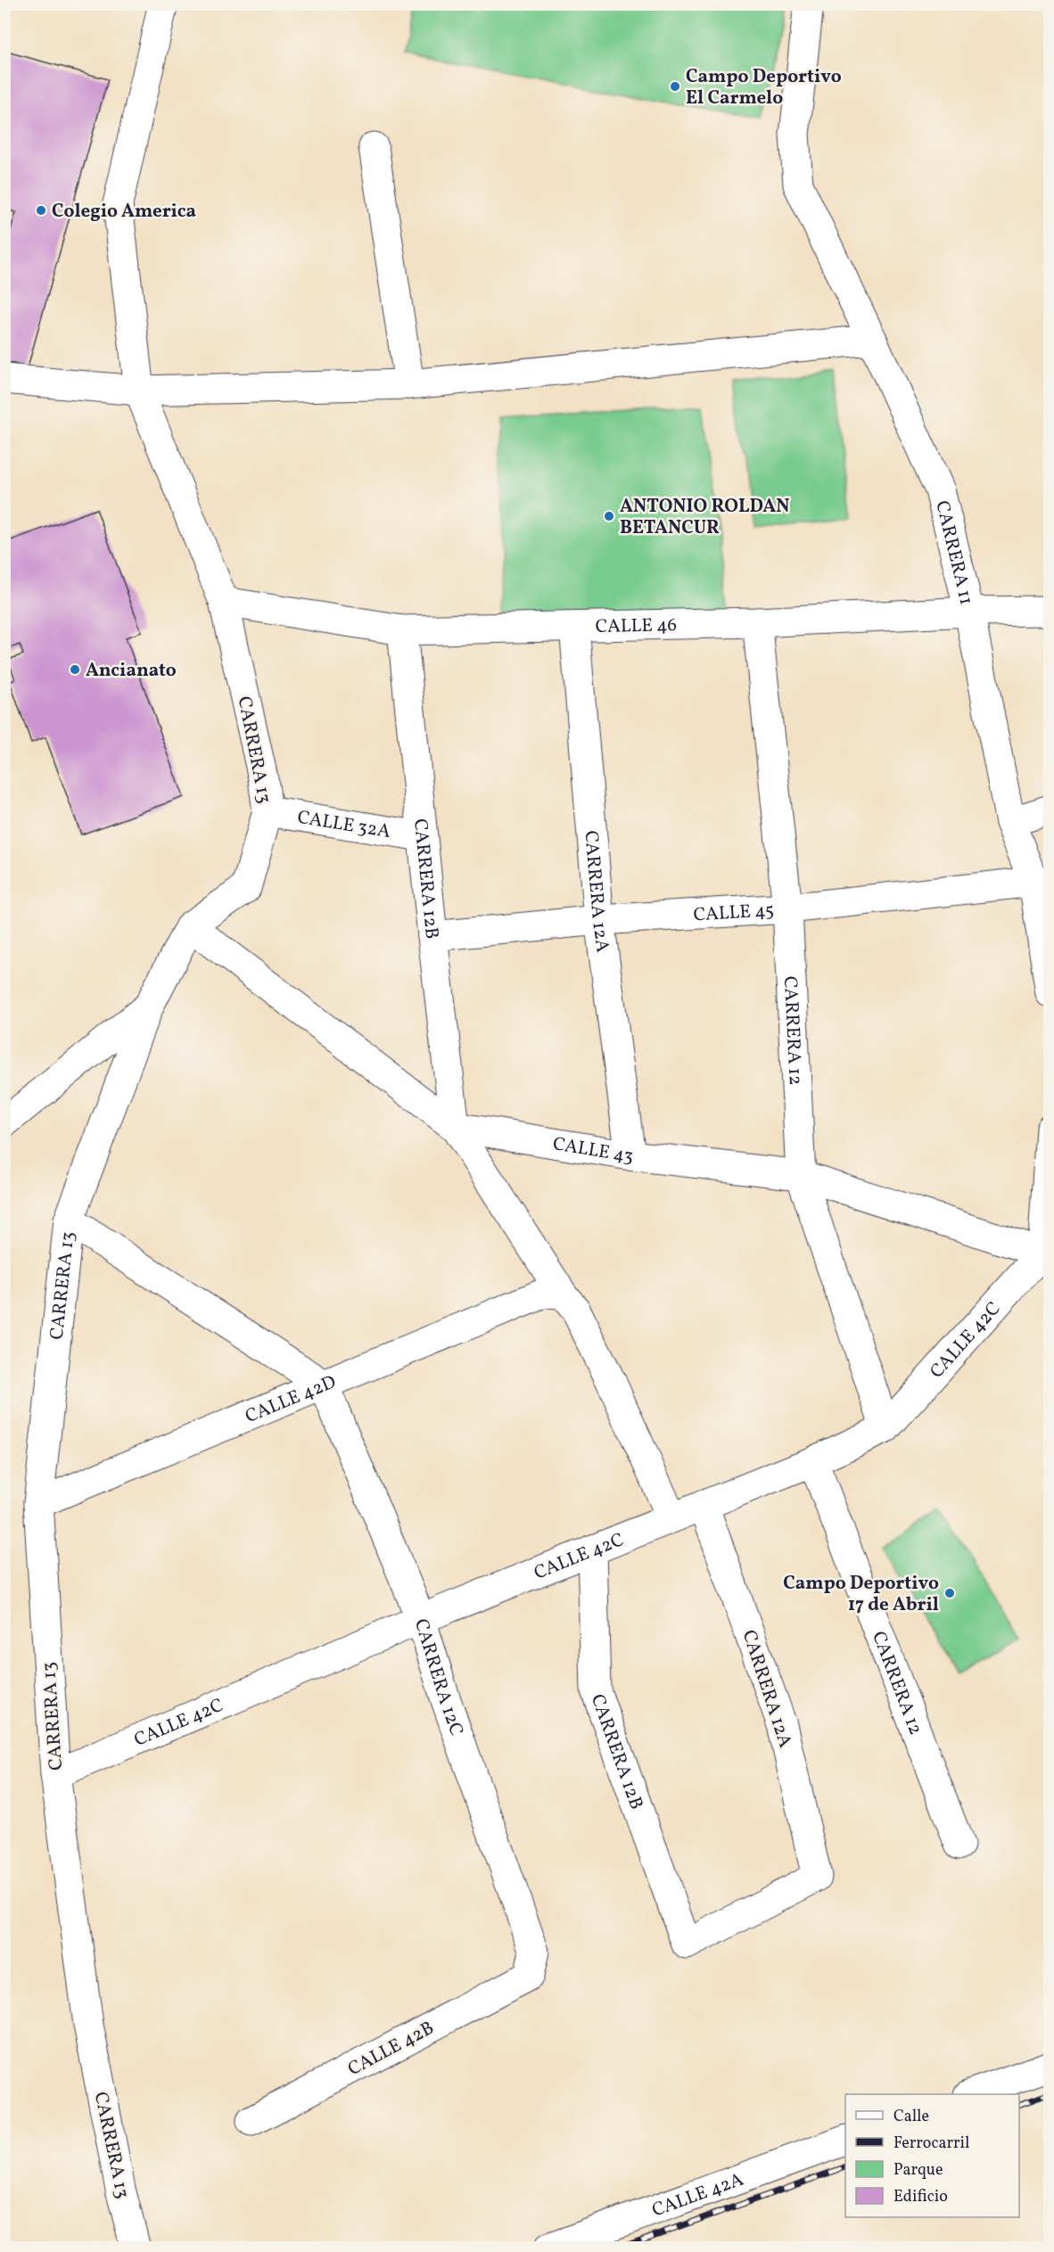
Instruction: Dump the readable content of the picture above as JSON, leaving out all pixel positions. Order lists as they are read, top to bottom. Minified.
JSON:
{"streets":{"street":["CARRERA 11","CALLE 46","CARRERA 13","CALLE 32A","CARRERA 12B","CARRERA 12A","CALLE 45","CARRERA 12","CALLE 43","CALLE 42C","CALLE 42D","CARRERA 12C","CALLE 42B","CALLE 42A"]},"crossings":[["CARRERA 11","CALLE 46"],["CARRERA 11","CALLE 45"],["CALLE 46","CARRERA 13"],["CALLE 46","CARRERA 12B"],["CALLE 46","CARRERA 12A"],["CALLE 46","CARRERA 12"],["CARRERA 13","CALLE 32A"],["CARRERA 13","CALLE 43"],["CARRERA 13","CALLE 42C"],["CARRERA 13","CALLE 42D"],["CALLE 32A","CARRERA 12B"],["CARRERA 12B","CARRERA 12A"],["CARRERA 12B","CALLE 45"],["CARRERA 12B","CALLE 43"],["CARRERA 12B","CALLE 42C"],["CARRERA 12A","CALLE 45"],["CARRERA 12A","CALLE 43"],["CARRERA 12A","CALLE 42C"],["CALLE 45","CARRERA 12"],["CARRERA 12","CALLE 43"],["CARRERA 12","CALLE 42C"],["CALLE 43","CALLE 42C"],["CALLE 42C","CARRERA 12C"],["CALLE 42D","CARRERA 12C"],["CARRERA 12C","CALLE 42B"]],"places":["Campo Deportivo El Carmelo","Colegio America","ANTONIO ROLDAN BETANCUR","Ancianato","Campo Deportivo 17 de Abril"],"legend":["Calle","Ferrocarril","Parque","Edificio"]}
